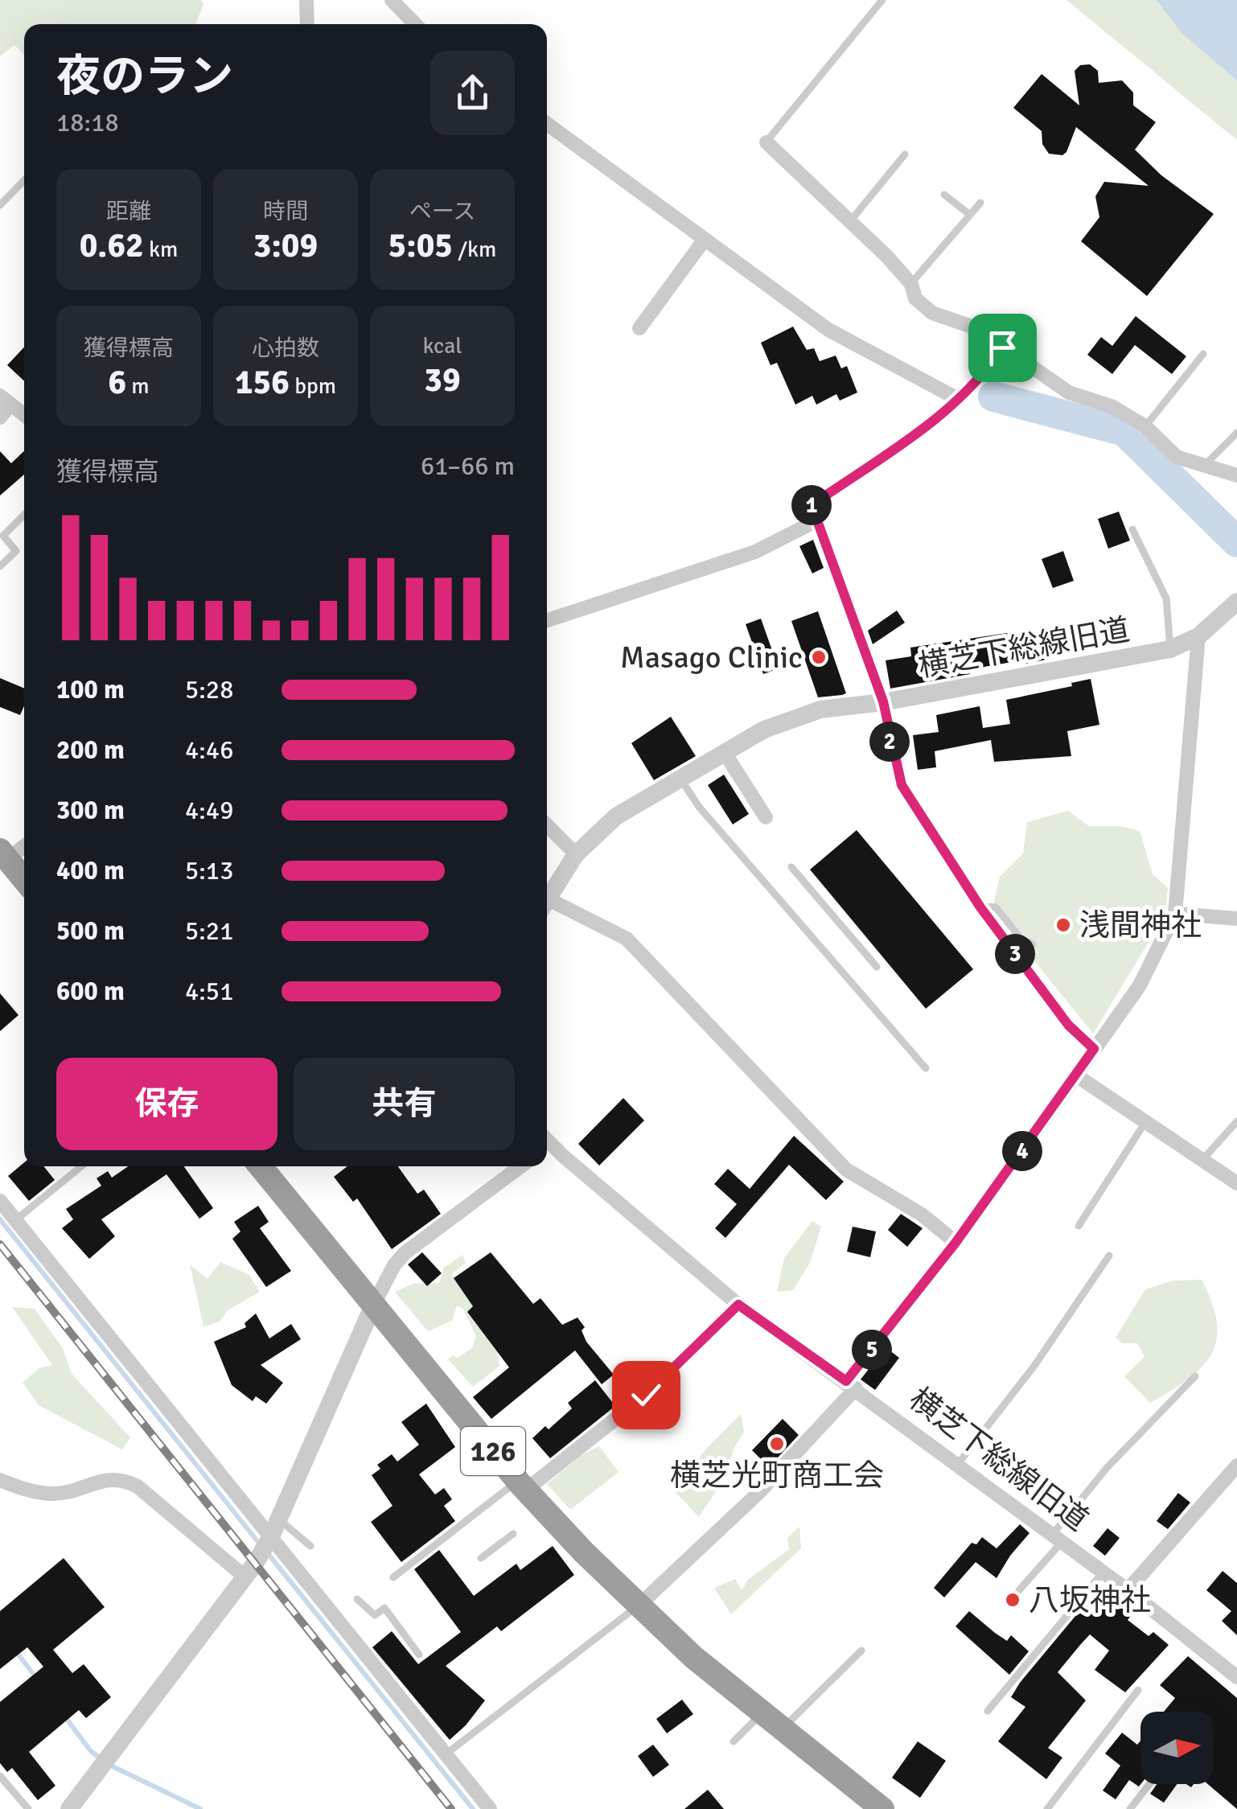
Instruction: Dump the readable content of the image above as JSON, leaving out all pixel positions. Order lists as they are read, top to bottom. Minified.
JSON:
{"streets":{"highway":["126"],"street":["横芝下総線旧道"]},"places":["Masago Clinic","浅間神社","横芝光町商工会","八坂神社"],"north":"right","page":{"heading":["夜のラン","18:18"],"stats":[["距離","0.62 km"],["時間","3:09"],["ペース","5:05 /km"],["獲得標高","6 m"],["心拍数","156 bpm"],["kcal","39"]],"chart":["獲得標高","61–66 m"],"pins":["1","2","3","4","5"],"list":[{"name":"100 m","note":"5:28"},{"name":"200 m","note":"4:46"},{"name":"300 m","note":"4:49"},{"name":"400 m","note":"5:13"},{"name":"500 m","note":"5:21"},{"name":"600 m","note":"4:51"}],"buttons":["保存","共有"]}}
